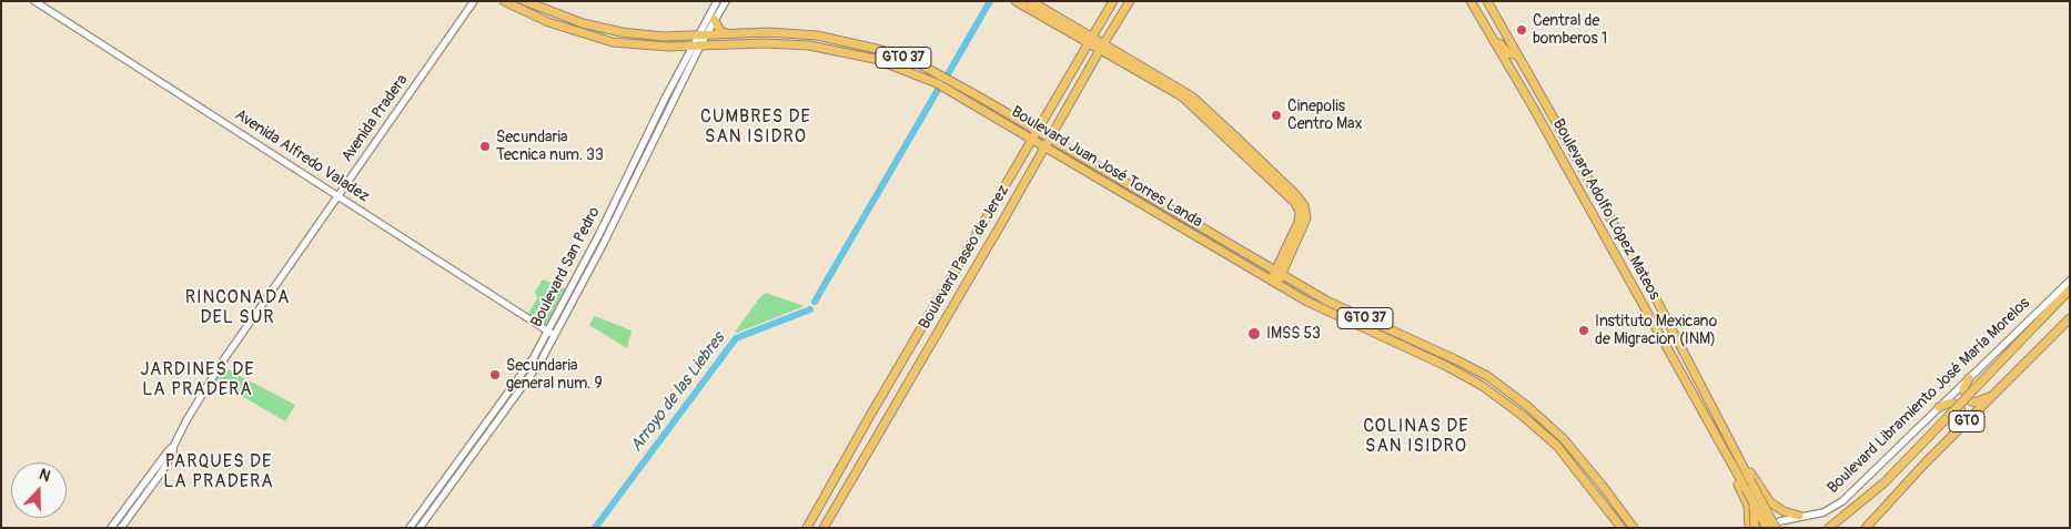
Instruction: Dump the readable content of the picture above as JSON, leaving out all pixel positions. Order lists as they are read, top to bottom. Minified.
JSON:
{"streets":{"main road":["GTO 37","Boulevard Juan José Torres Landa","Boulevard Adolfo López Mateos","Boulevard Paseo de Jerez","GTO"],"street":["Avenida Pradera","Avenida Alfredo Valadez","Boulevard San Pedro","Boulevard Libramiento José María Morelos"]},"crossings":[["Avenida Pradera","Avenida Alfredo Valadez"],["Avenida Alfredo Valadez","Boulevard San Pedro"],["Boulevard Juan José Torres Landa","Boulevard Paseo de Jerez"],["Boulevard Juan José Torres Landa","Boulevard San Pedro"],["Boulevard Adolfo López Mateos","Boulevard Libramiento José María Morelos"]],"districts":["CUMBRES DE SAN ISIDRO","RINCONADA DEL SUR","JARDINES DE LA PRADERA","COLINAS DE SAN ISIDRO","PARQUES DE LA PRADERA"],"water":["Arroyo de las Liebres"],"places":["Central de bomberos 1","Cinepolis Centro Max","Secundaria Tecnica num. 33","Instituto Mexicano de Migracion (INM)","IMSS 53","Secundaria general num. 9"],"north":"top"}
